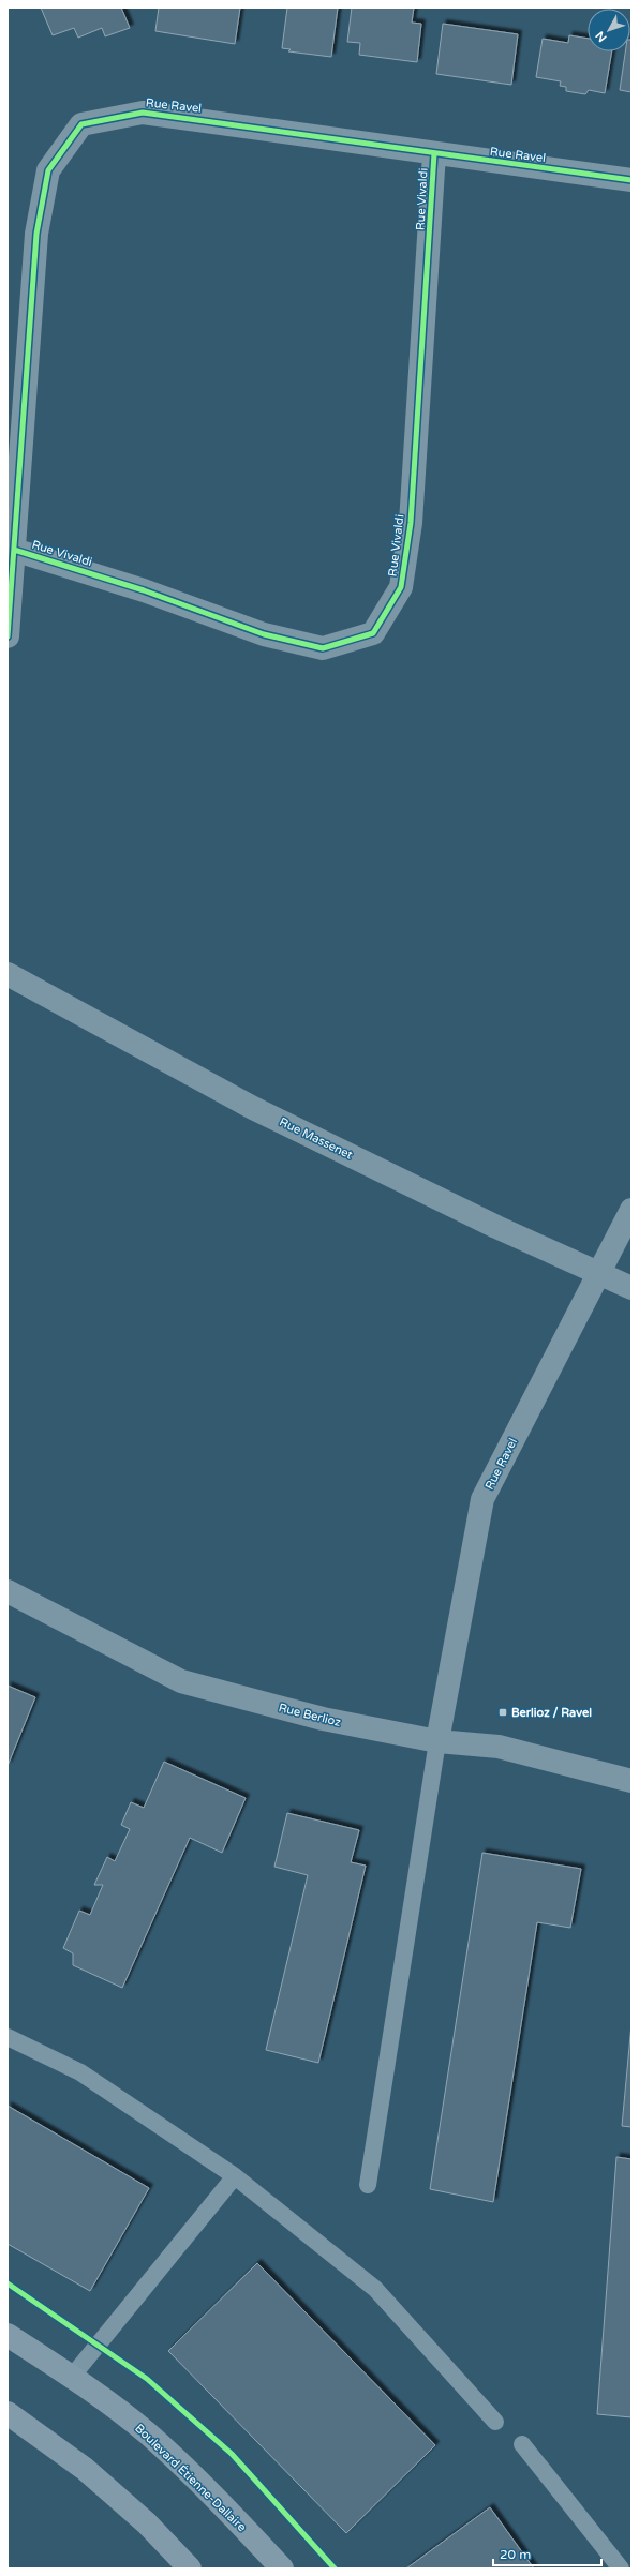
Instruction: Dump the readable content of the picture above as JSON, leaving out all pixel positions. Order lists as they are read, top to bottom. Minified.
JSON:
{"streets":{"street":["Rue Ravel","Rue Vivaldi","Rue Massenet","Rue Berlioz","Boulevard Étienne-Dallaire"]},"crossings":[["Rue Ravel","Rue Vivaldi"],["Rue Ravel","Rue Massenet"],["Rue Ravel","Rue Berlioz"]],"places":{"transit":["Berlioz / Ravel"]},"scale_bar":"20 m","north":"bottom left"}
